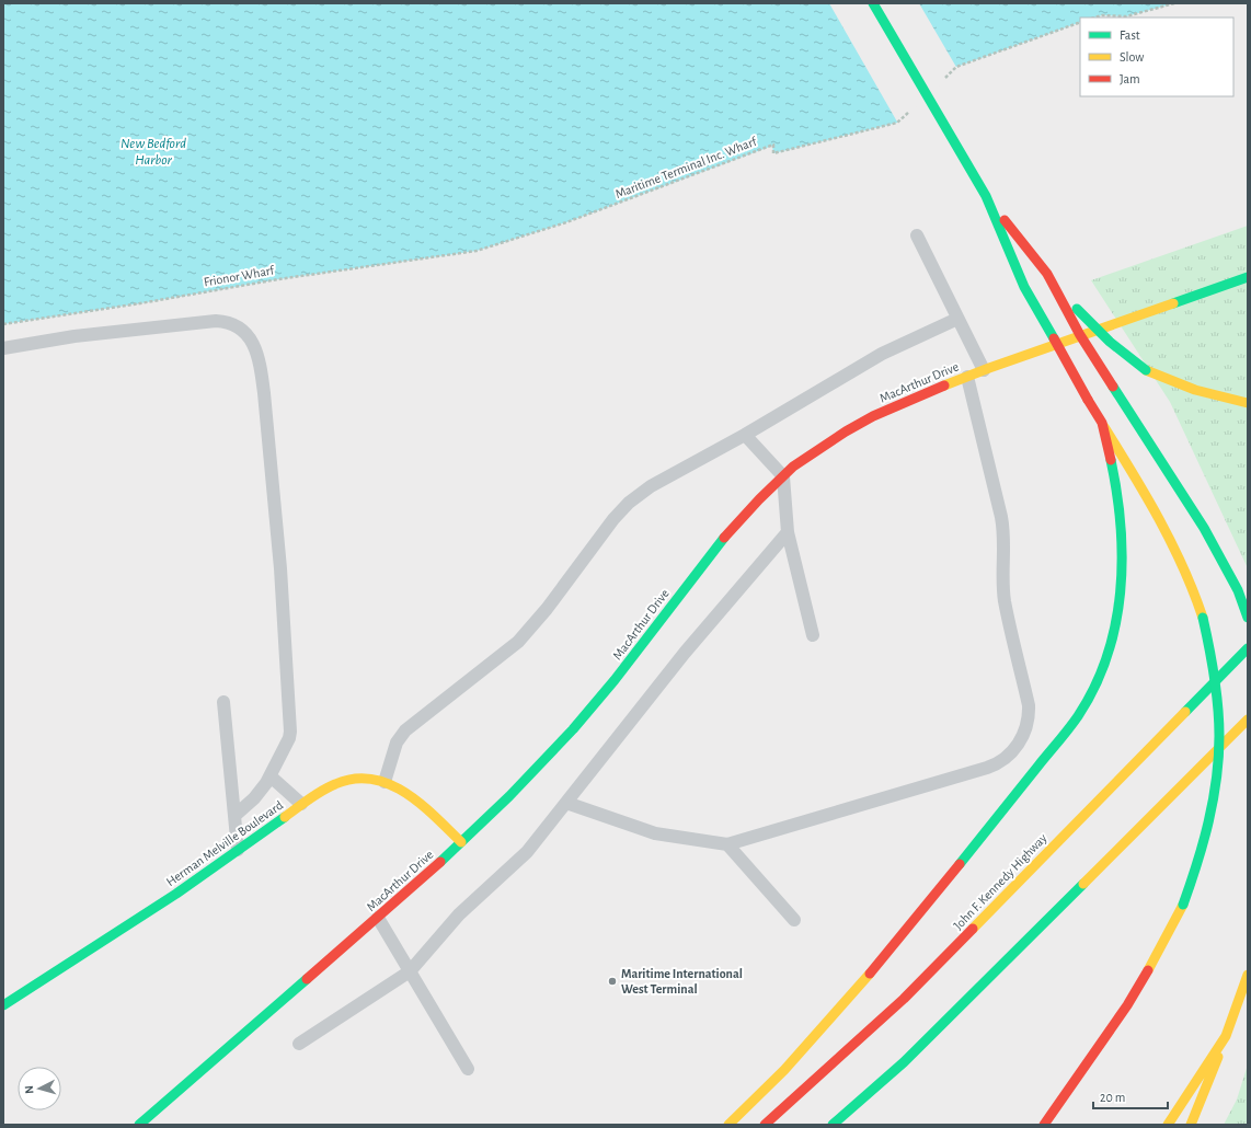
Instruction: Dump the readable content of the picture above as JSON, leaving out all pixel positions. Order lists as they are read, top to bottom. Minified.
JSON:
{"streets":{"main road":["MacArthur Drive","Herman Melville Boulevard","John F. Kennedy Highway"],"path":["Maritime Terminal Inc. Wharf","Frionor Wharf"]},"crossings":[["Maritime Terminal Inc. Wharf","Frionor Wharf"],["MacArthur Drive","Herman Melville Boulevard"]],"water":["New Bedford Harbor"],"places":["Maritime International West Terminal"],"legend":["Fast","Slow","Jam"],"scale_bar":"20 m","north":"left"}
